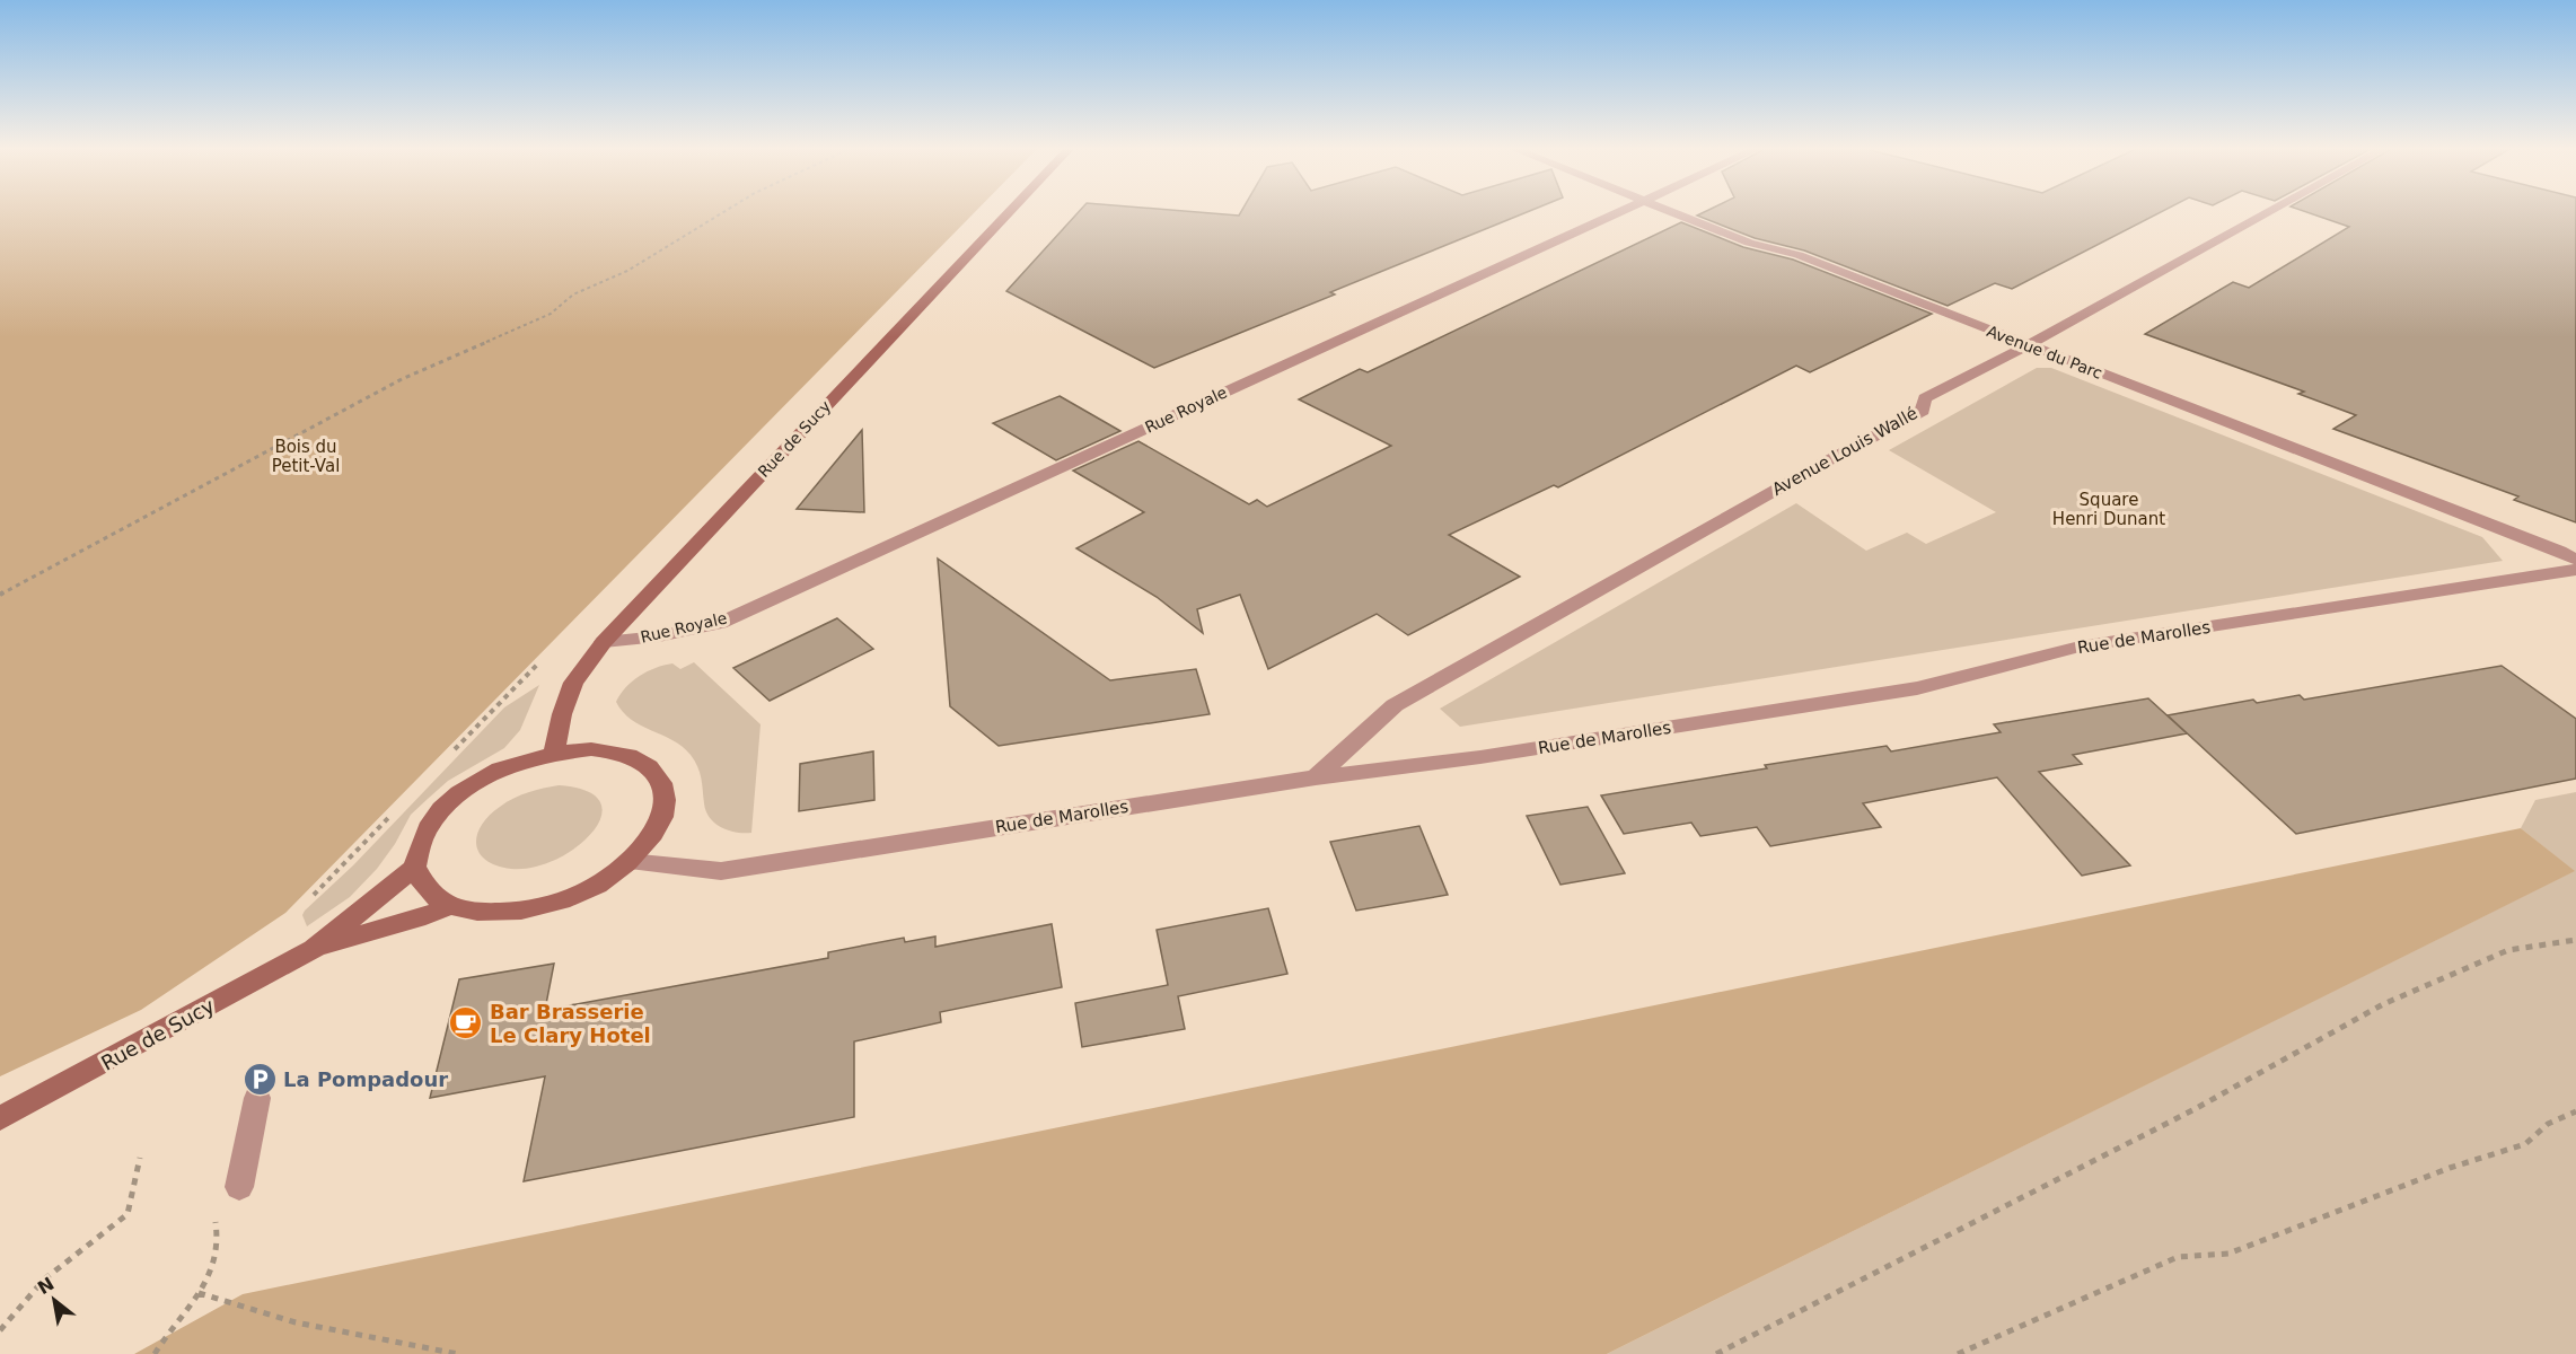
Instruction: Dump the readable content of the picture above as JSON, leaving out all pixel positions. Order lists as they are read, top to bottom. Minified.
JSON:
{"streets":{"main road":["Rue de Sucy"],"street":["Avenue du Parc","Rue Royale","Avenue Louis Wallé","Rue de Marolles"]},"crossings":[["Avenue du Parc","Avenue Louis Wallé"],["Rue Royale","Rue de Sucy"],["Rue de Sucy","Rue de Marolles"],["Avenue Louis Wallé","Rue de Marolles"]],"parks":["Bois du Petit-Val","Square Henri Dunant"],"places":{"cafe":["Bar Brasserie Le Clary Hotel"],"parking":["La Pompadour"]},"north":"top left"}
